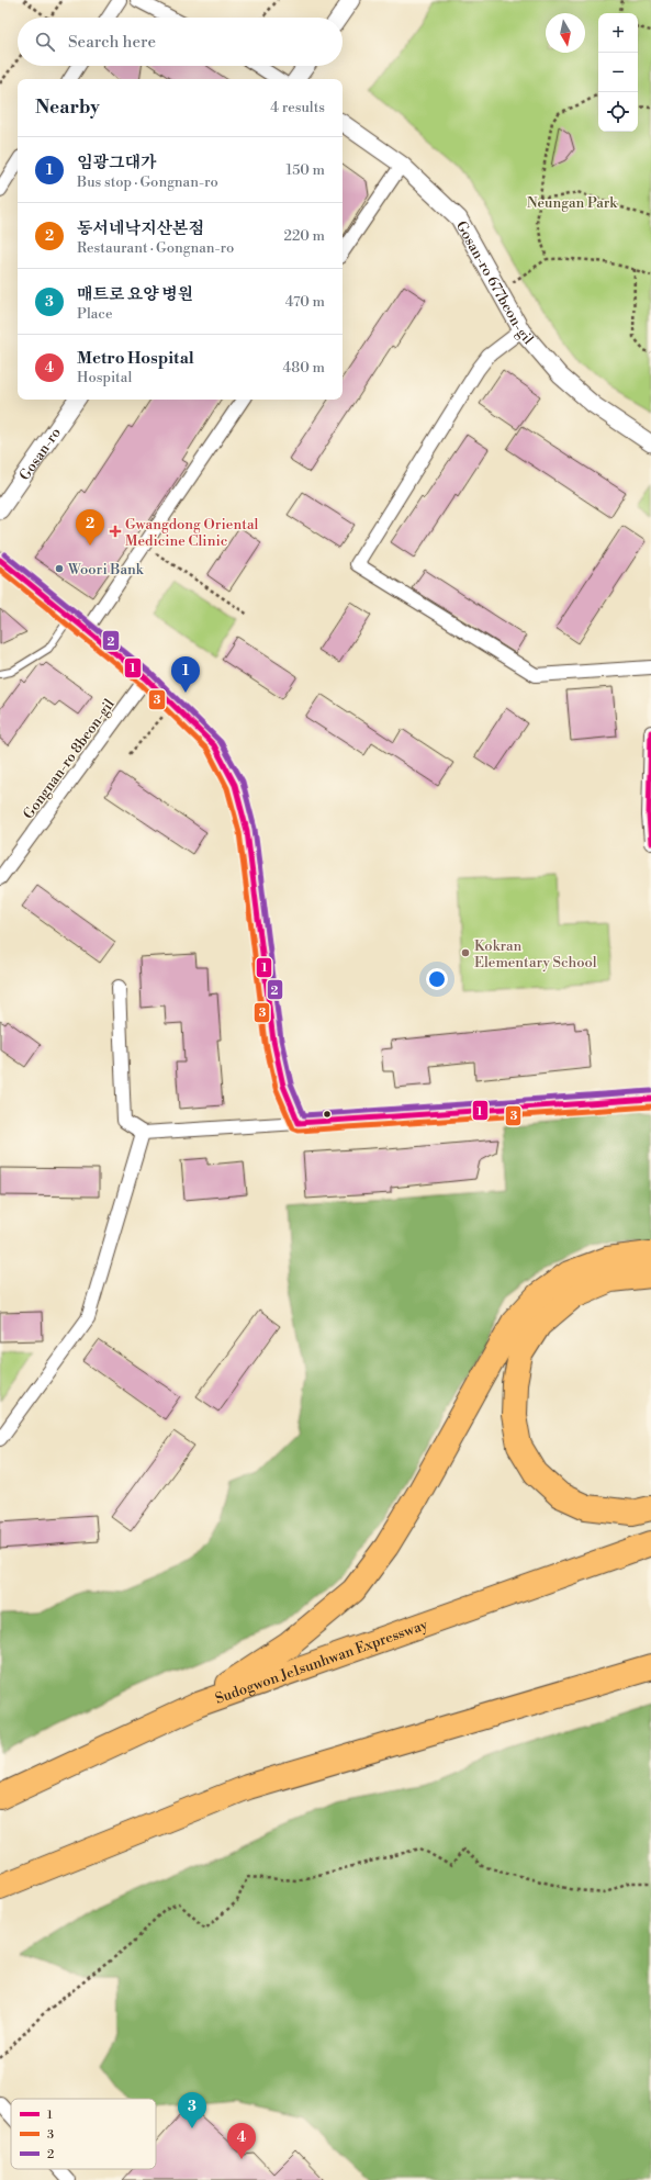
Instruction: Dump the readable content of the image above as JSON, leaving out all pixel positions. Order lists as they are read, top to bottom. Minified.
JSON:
{"streets":{"highway":["Sudogwon Je1sunhwan Expressway"],"street":["Gosan-ro 677beon-gil","Gosan-ro","Gongnan-ro 8beon-gil"]},"parks":["Neungan Park"],"places":{"health":["Gwangdong Oriental Medicine Clinic"],"other":["Woori Bank","Kokran Elementary School"]},"lines":["transit line 2","transit line 1","transit line 3"],"legend":["1","3","2"],"north":"bottom","page":{"map_buttons":["+","−"],"search":"Search here","heading":["Nearby","4 results"],"list":[{"mark":"1","name":"임광그대가","note":"Bus stop · Gongnan-ro","value":"150 m"},{"mark":"2","name":"동서네낙지산본점","note":"Restaurant · Gongnan-ro","value":"220 m"},{"mark":"3","name":"매트로 요양 병원","note":"Place","value":"470 m"},{"mark":"4","name":"Metro Hospital","note":"Hospital","value":"480 m"}],"pins":["2","1","3","4"]}}
